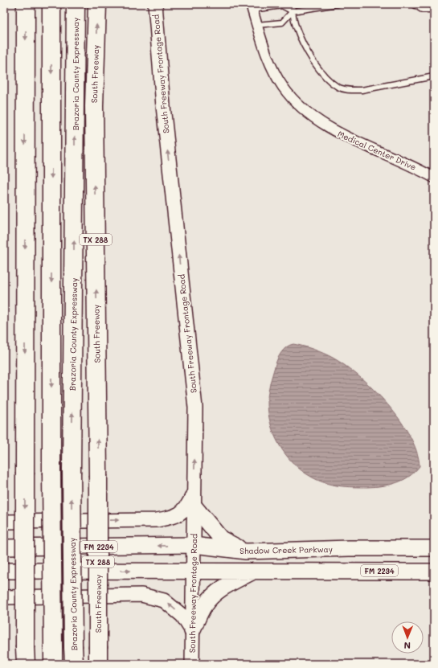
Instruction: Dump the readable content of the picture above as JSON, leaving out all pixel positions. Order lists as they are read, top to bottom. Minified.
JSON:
{"streets":{"highway":["Brazoria County Expressway","South Freeway","TX 288"],"main road":["South Freeway Frontage Road","FM 2234","Shadow Creek Parkway"],"street":["Medical Center Drive"]},"crossings":[["South Freeway Frontage Road","FM 2234"],["South Freeway Frontage Road","Shadow Creek Parkway"]],"one_way":["South Freeway Frontage Road"],"north":"bottom"}
